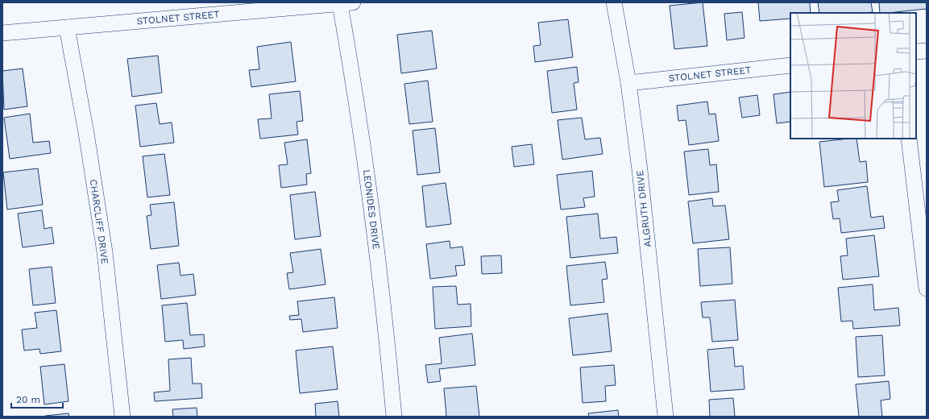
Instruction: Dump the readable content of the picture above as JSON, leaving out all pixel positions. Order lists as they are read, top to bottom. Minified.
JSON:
{"streets":{"street":["STOLNET STREET","ALGRUTH DRIVE","LEONIDES DRIVE","CHARCLIFF DRIVE"]},"crossings":[["STOLNET STREET","ALGRUTH DRIVE"],["STOLNET STREET","LEONIDES DRIVE"],["STOLNET STREET","CHARCLIFF DRIVE"]],"scale_bar":"20 m"}
